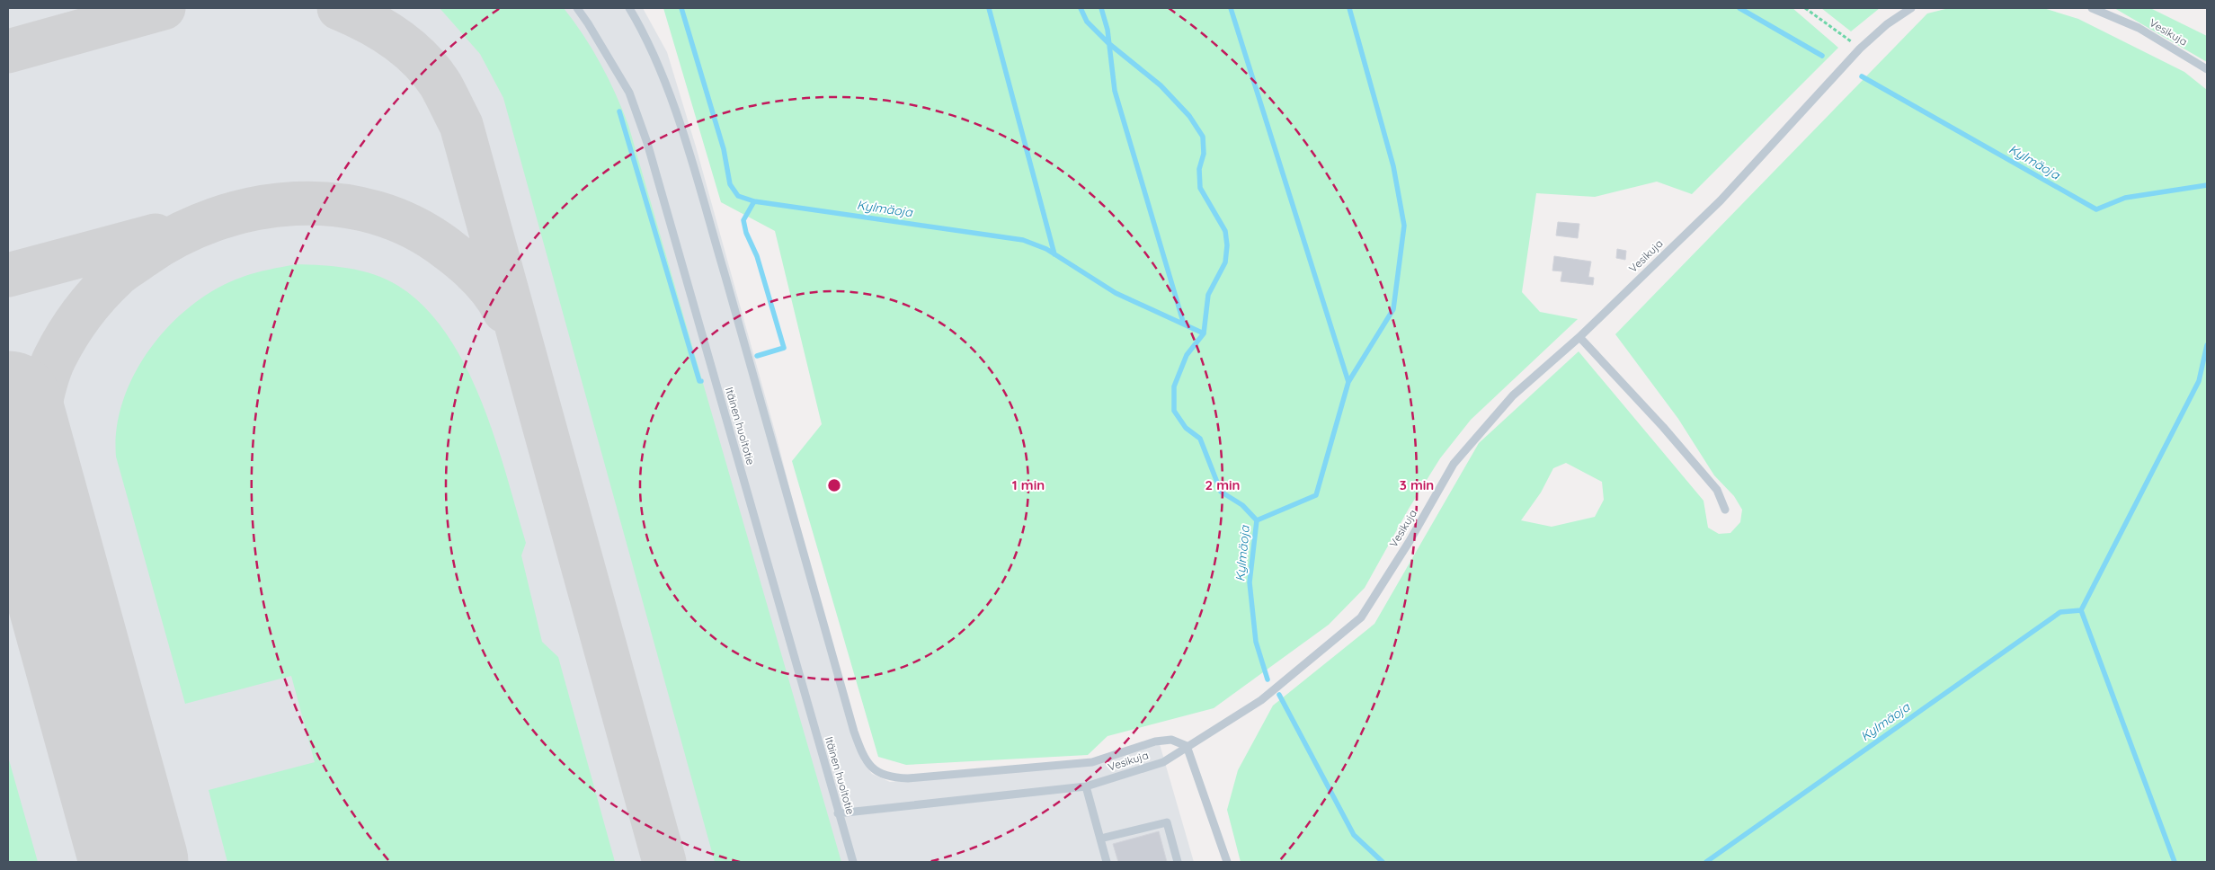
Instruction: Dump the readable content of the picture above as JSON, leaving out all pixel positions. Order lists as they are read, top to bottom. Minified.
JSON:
{"streets":{"lane":["Vesikuja","Itäinen huoltotie"]},"crossings":[["Vesikuja","Itäinen huoltotie"]],"water":["Kylmäoja"],"rings":["1 min","2 min","3 min"]}
